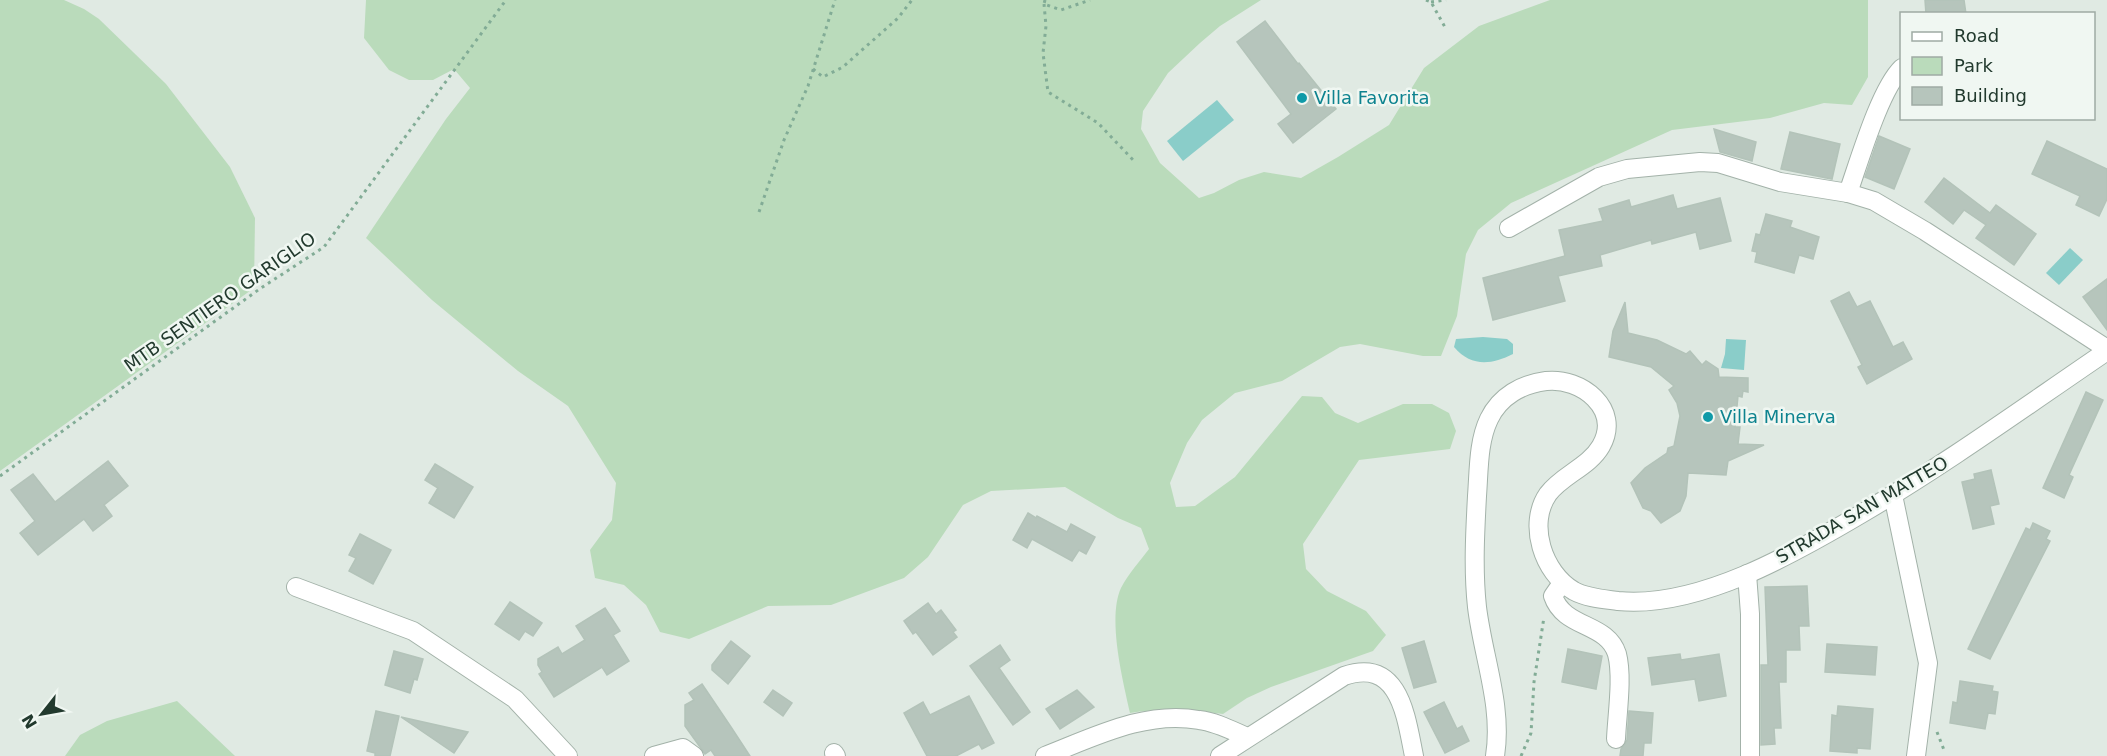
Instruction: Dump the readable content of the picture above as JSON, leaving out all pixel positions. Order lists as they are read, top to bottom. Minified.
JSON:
{"streets":{"street":["STRADA SAN MATTEO"],"path":["MTB SENTIERO GARIGLIO"]},"places":["Villa Favorita","Villa Minerva"],"legend":["Road","Park","Building"],"north":"bottom left"}
